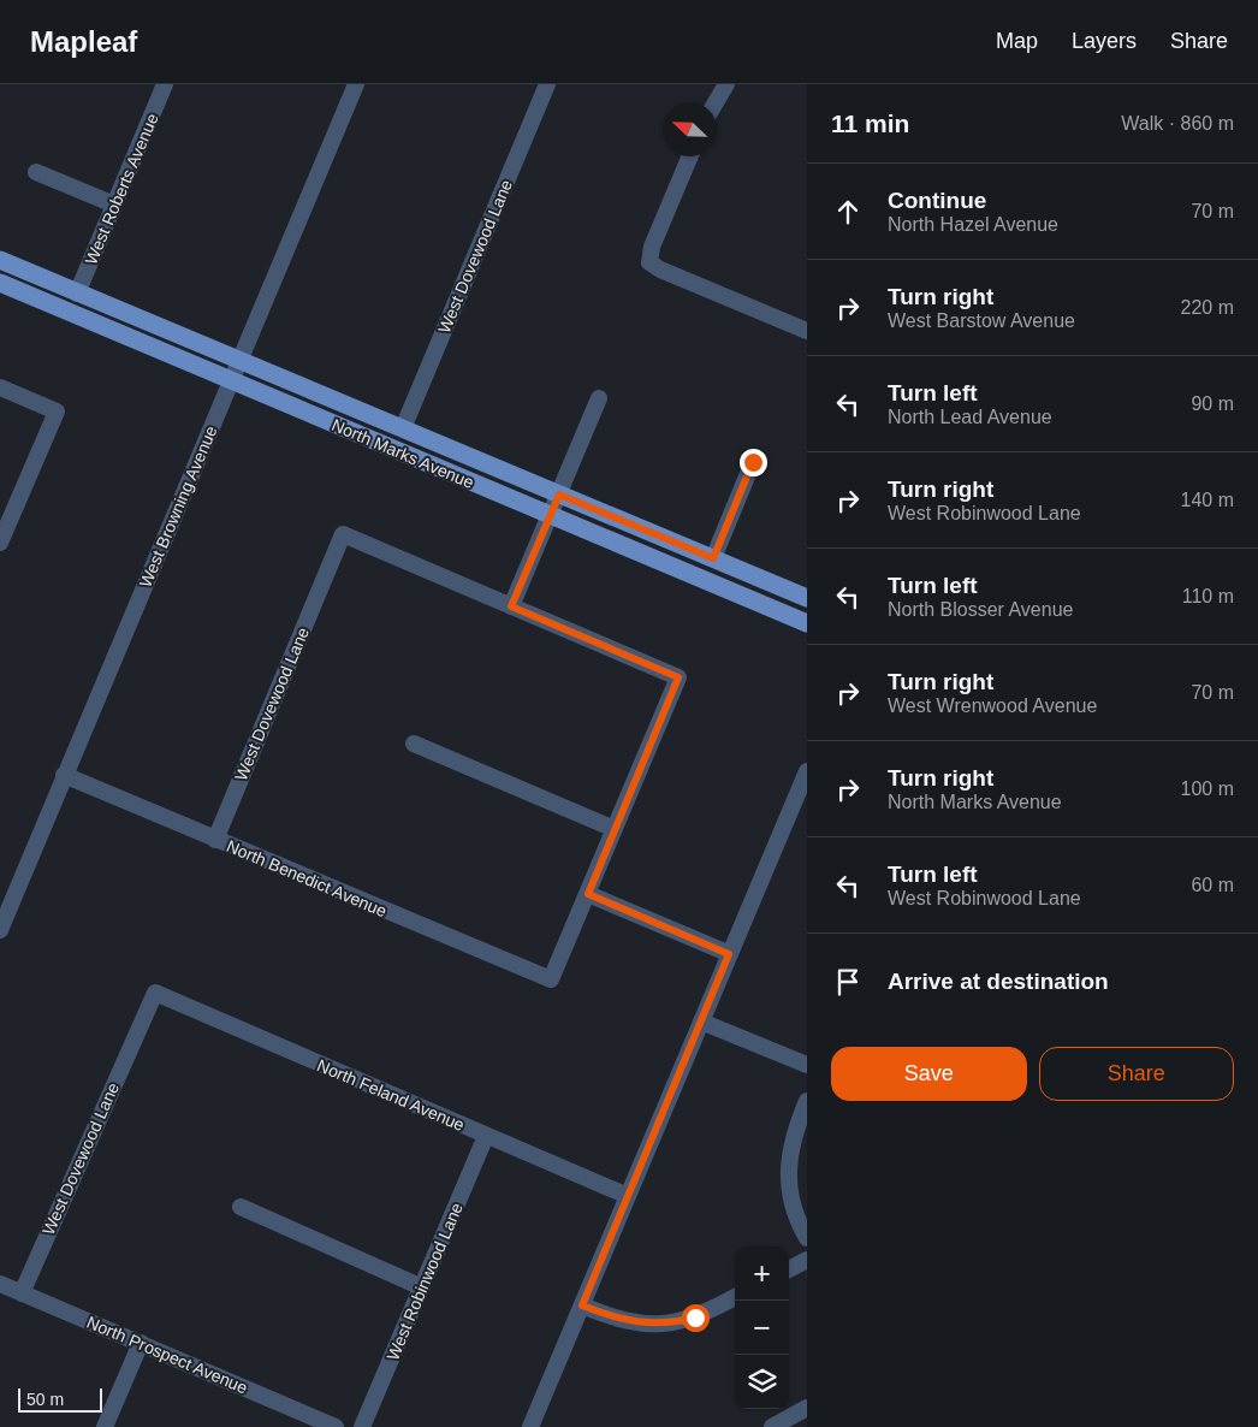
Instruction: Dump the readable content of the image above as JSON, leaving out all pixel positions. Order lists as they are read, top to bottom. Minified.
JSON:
{"streets":{"main road":["North Marks Avenue"],"street":["West Roberts Avenue","West Dovewood Lane","West Browning Avenue","North Benedict Avenue","North Feland Avenue","West Robinwood Lane","North Prospect Avenue"]},"crossings":[["West Roberts Avenue","North Marks Avenue"],["West Dovewood Lane","North Marks Avenue"],["West Dovewood Lane","North Benedict Avenue"],["West Dovewood Lane","North Feland Avenue"],["West Dovewood Lane","North Prospect Avenue"],["North Marks Avenue","West Browning Avenue"],["West Browning Avenue","North Benedict Avenue"],["North Feland Avenue","West Robinwood Lane"]],"scale_bar":"50 m","north":"top left","page":{"header":"Mapleaf","nav":["Map","Layers","Share"],"heading":["11 min","Walk · 860 m"],"list":[["Continue","North Hazel Avenue","70 m"],["Turn right","West Barstow Avenue","220 m"],["Turn left","North Lead Avenue","90 m"],["Turn right","West Robinwood Lane","140 m"],["Turn left","North Blosser Avenue","110 m"],["Turn right","West Wrenwood Avenue","70 m"],["Turn right","North Marks Avenue","100 m"],["Turn left","West Robinwood Lane","60 m"],"Arrive at destination"],"buttons":["Save","Share"],"map_buttons":["+","−"],"scale":"50 m"}}
